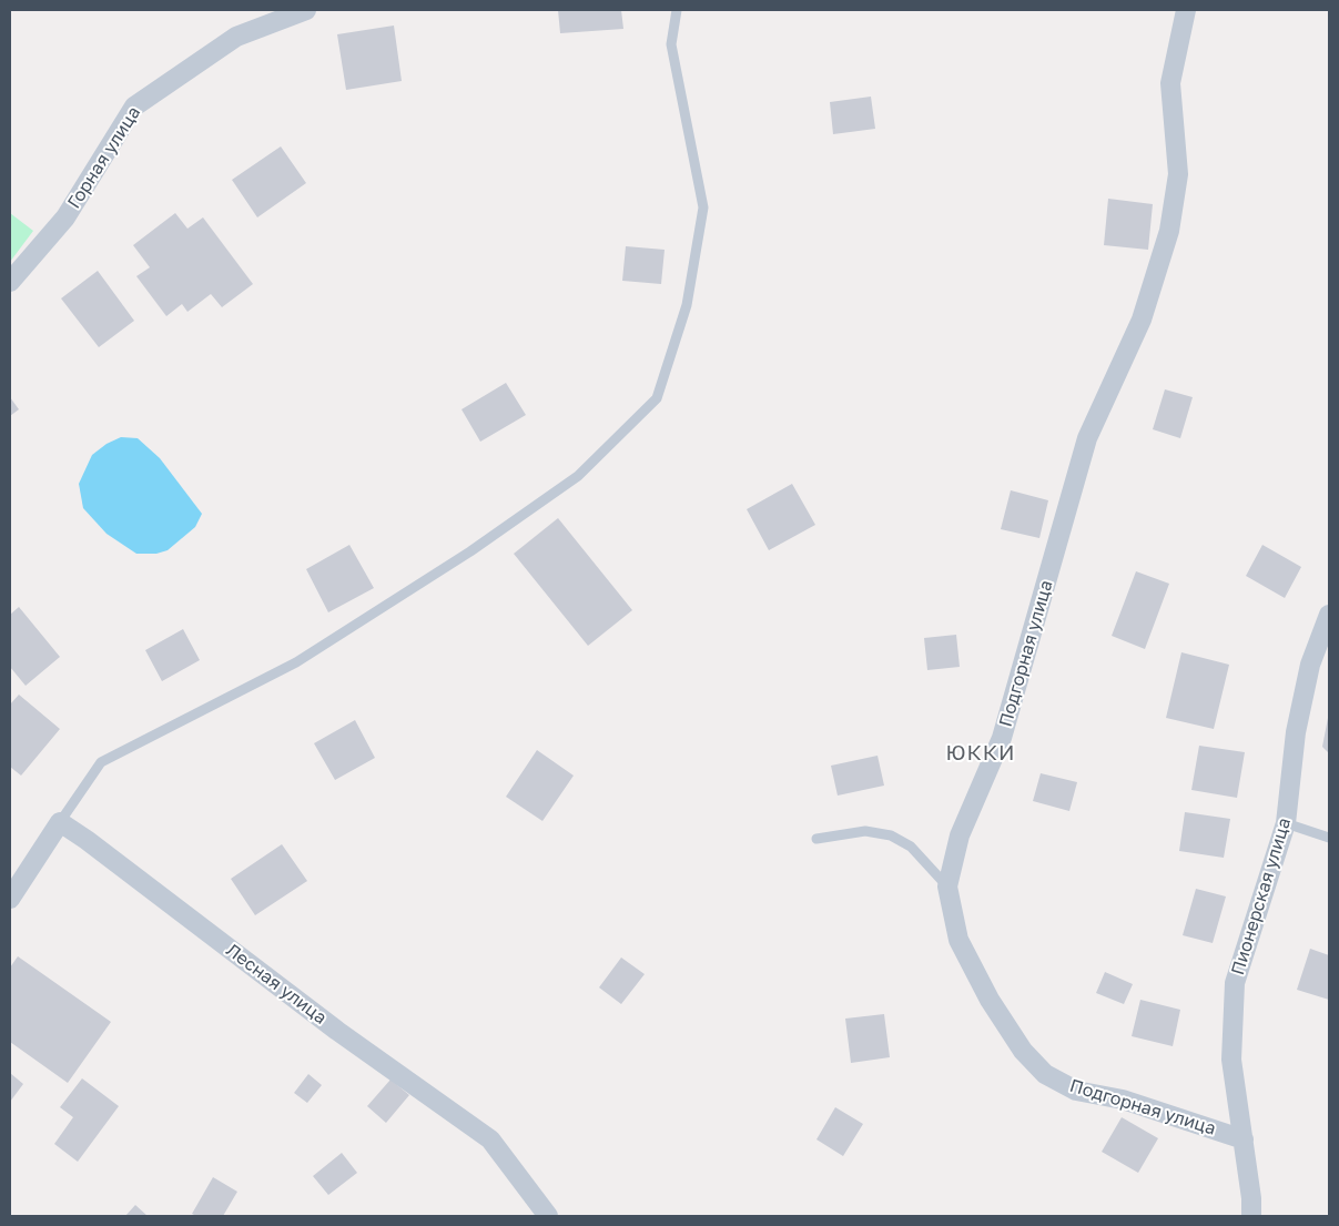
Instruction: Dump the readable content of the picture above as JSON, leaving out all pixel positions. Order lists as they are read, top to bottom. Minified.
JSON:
{"streets":{"street":["Горная улица","Подгорная улица","Пионерская улица","Лесная улица"]},"crossings":[["Подгорная улица","Пионерская улица"]],"districts":["ЮККИ"]}
